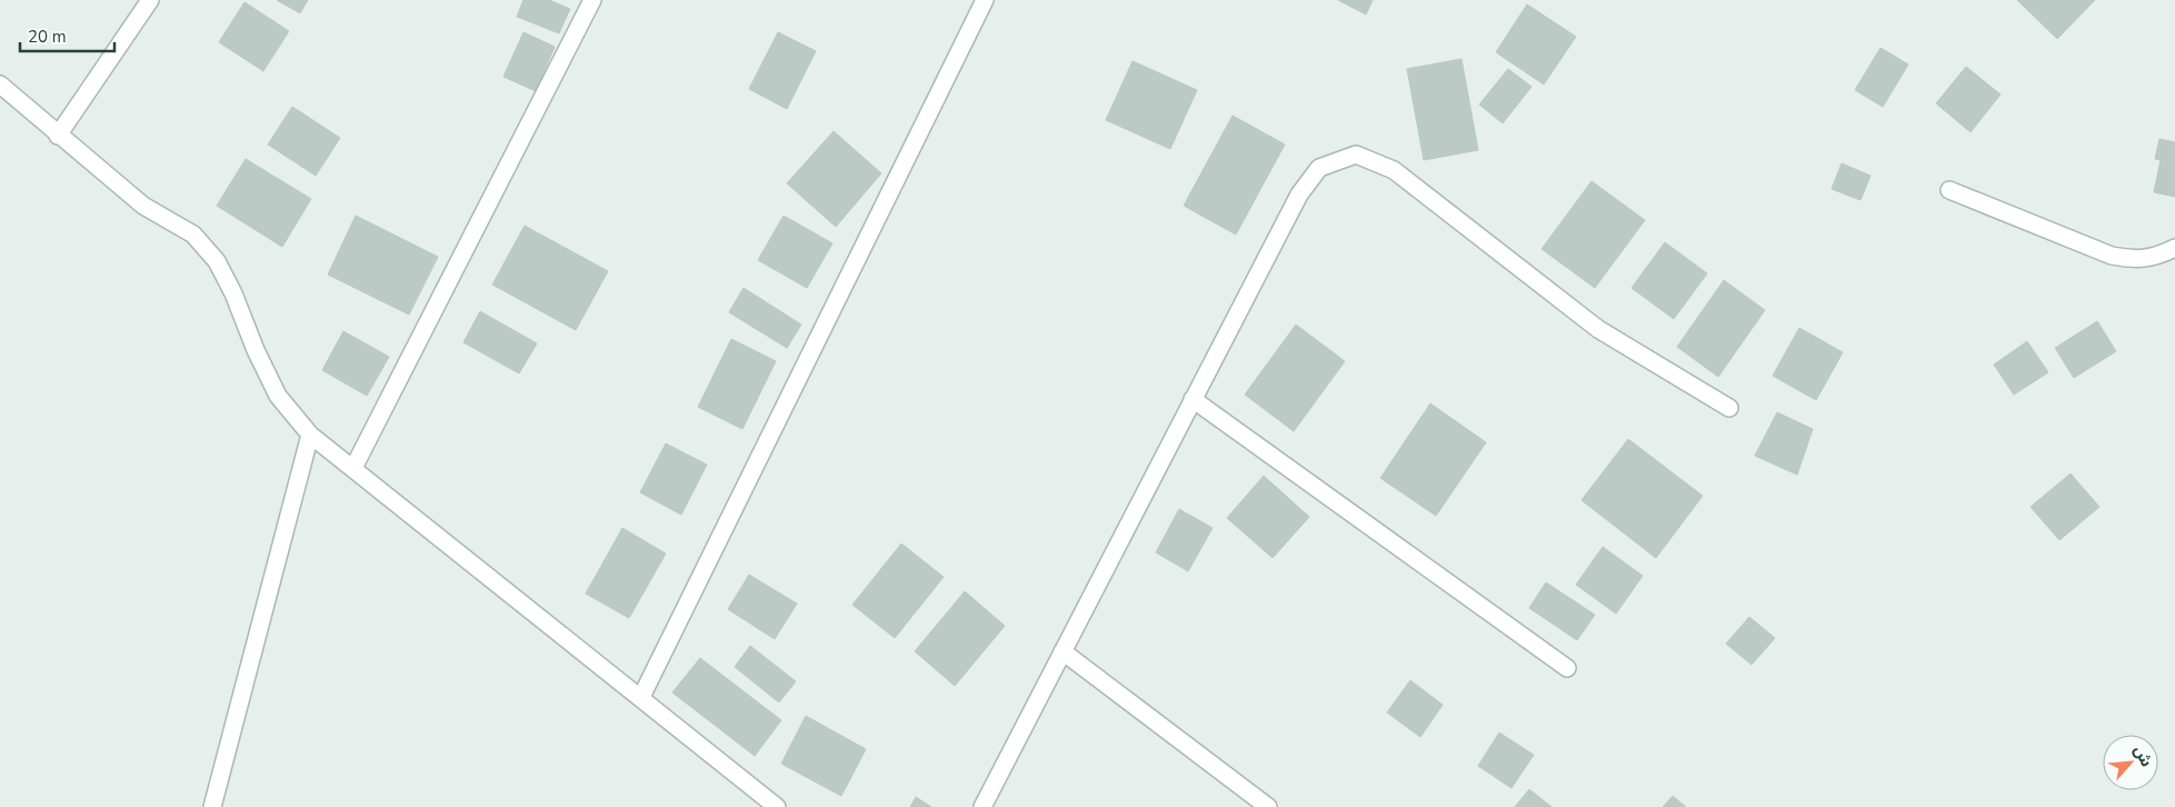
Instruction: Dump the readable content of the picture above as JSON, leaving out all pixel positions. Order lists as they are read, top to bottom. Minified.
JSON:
{"scale_bar":"20 m","north":"top right"}
